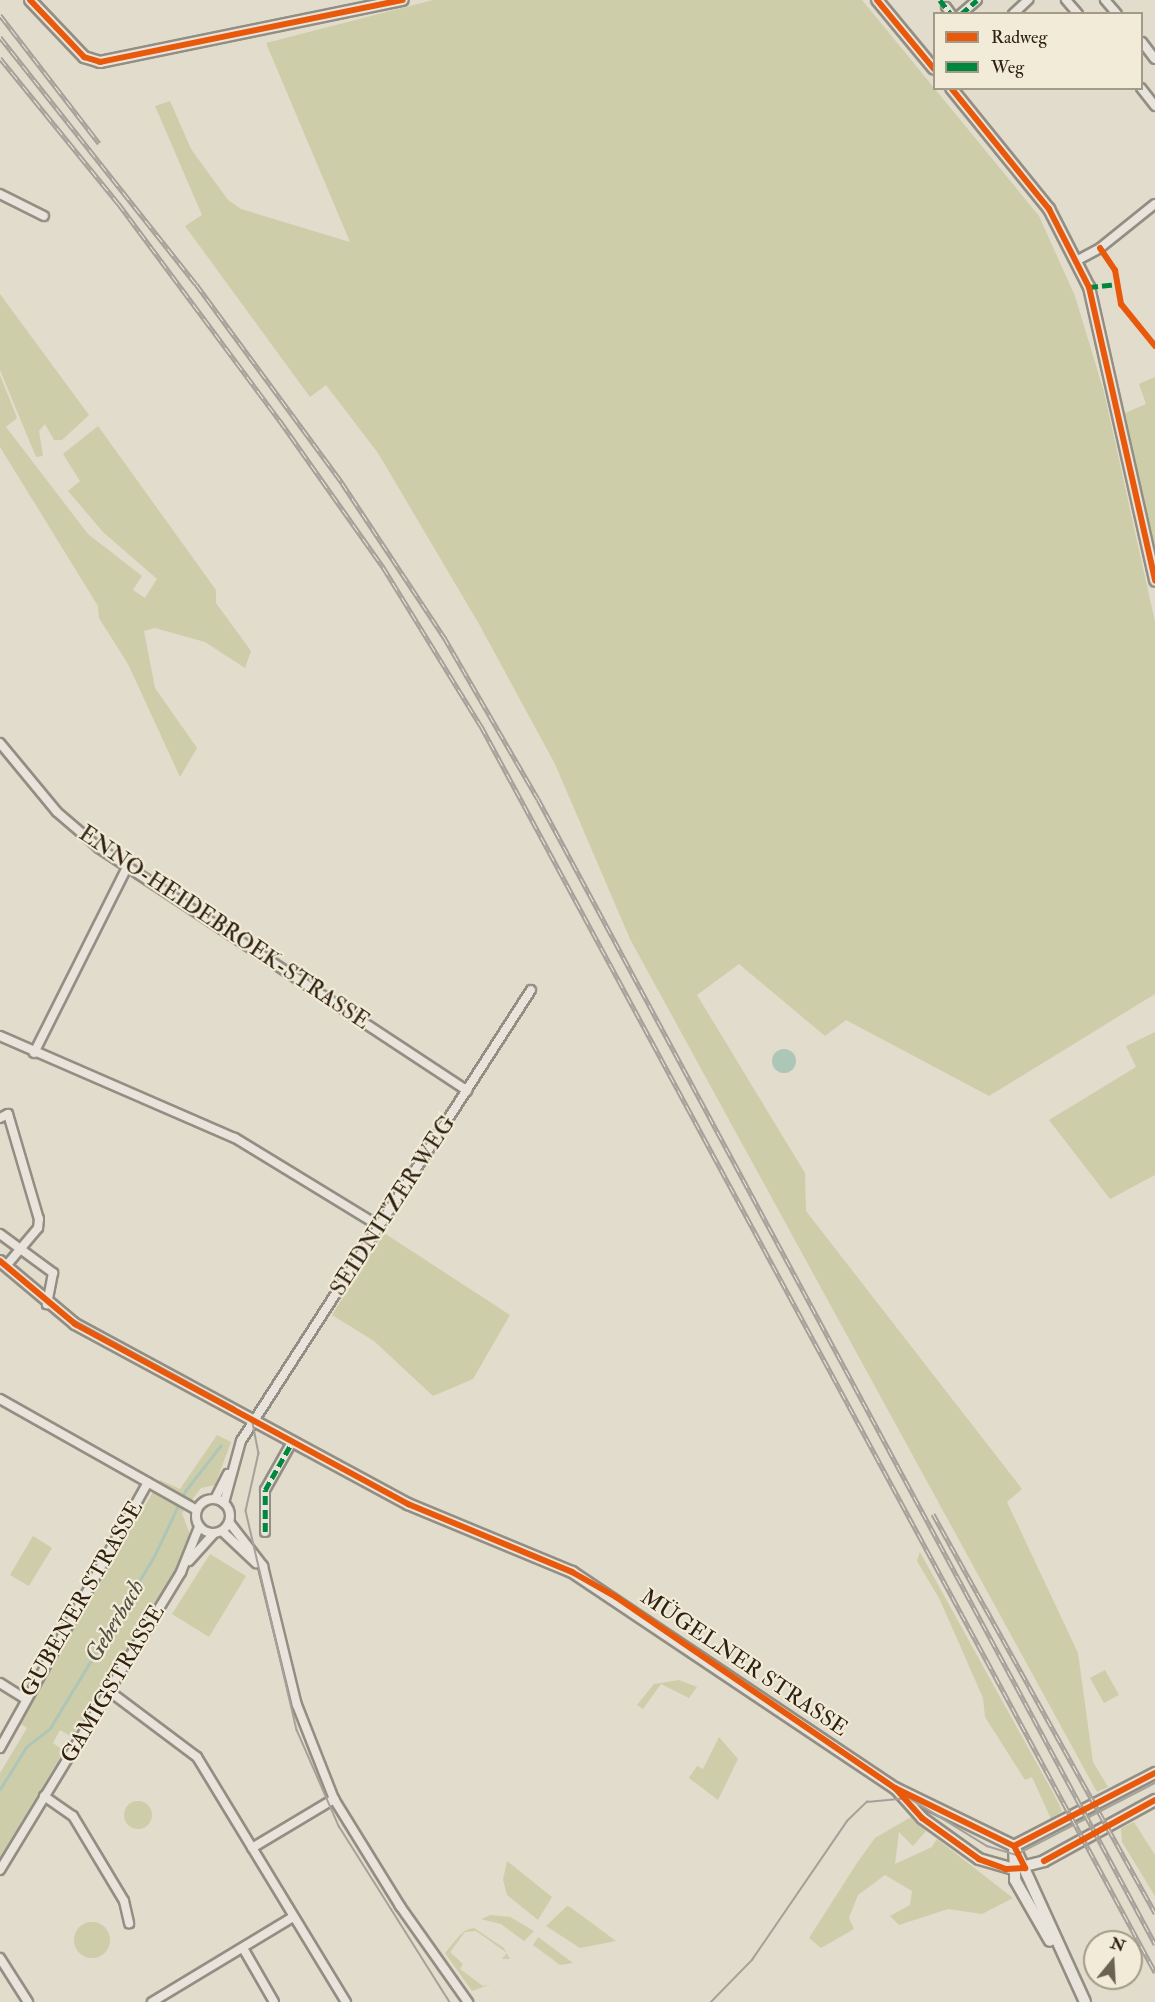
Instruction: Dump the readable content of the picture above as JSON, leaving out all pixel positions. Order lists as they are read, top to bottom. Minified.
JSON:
{"streets":{"street":["ENNO-HEIDEBROEK-STRASSE","SEIDNITZER WEG","GUBENER STRASSE","MÜGELNER STRASSE","GAMIGSTRASSE"]},"crossings":[["ENNO-HEIDEBROEK-STRASSE","SEIDNITZER WEG"],["SEIDNITZER WEG","MÜGELNER STRASSE"]],"water":["Geberbach"],"legend":["Radweg","Weg"],"north":"top"}
